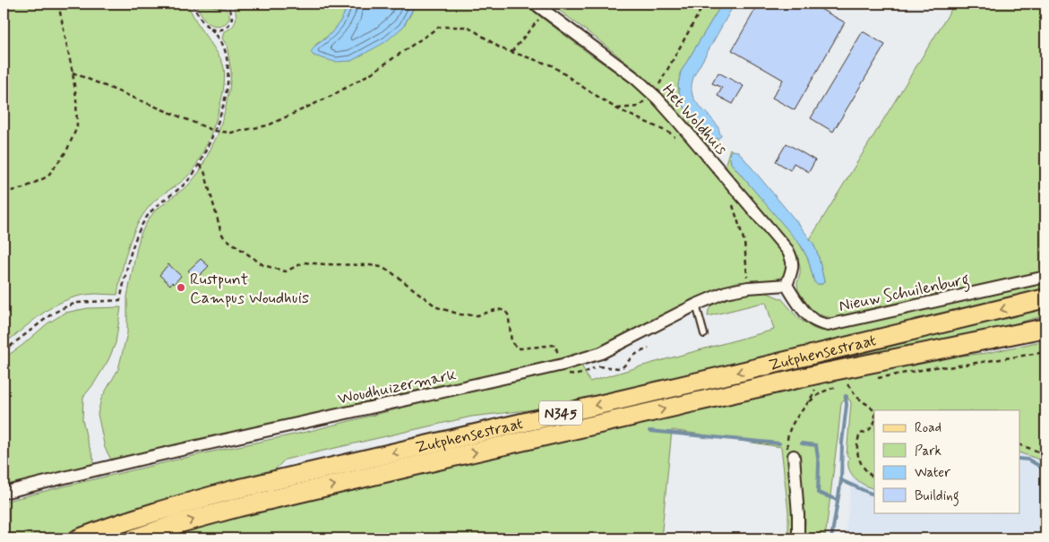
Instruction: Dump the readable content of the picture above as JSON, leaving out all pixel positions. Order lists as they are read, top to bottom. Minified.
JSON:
{"streets":{"main road":["Zutphensestraat","N345"],"street":["Het Woldhuis","Nieuw Schuilenburg","Woudhuizermark"]},"crossings":[["Het Woldhuis","Nieuw Schuilenburg"],["Het Woldhuis","Woudhuizermark"],["Nieuw Schuilenburg","Woudhuizermark"]],"places":["Rustpunt Campus Woudhuis"],"legend":["Road","Park","Water","Building"]}
